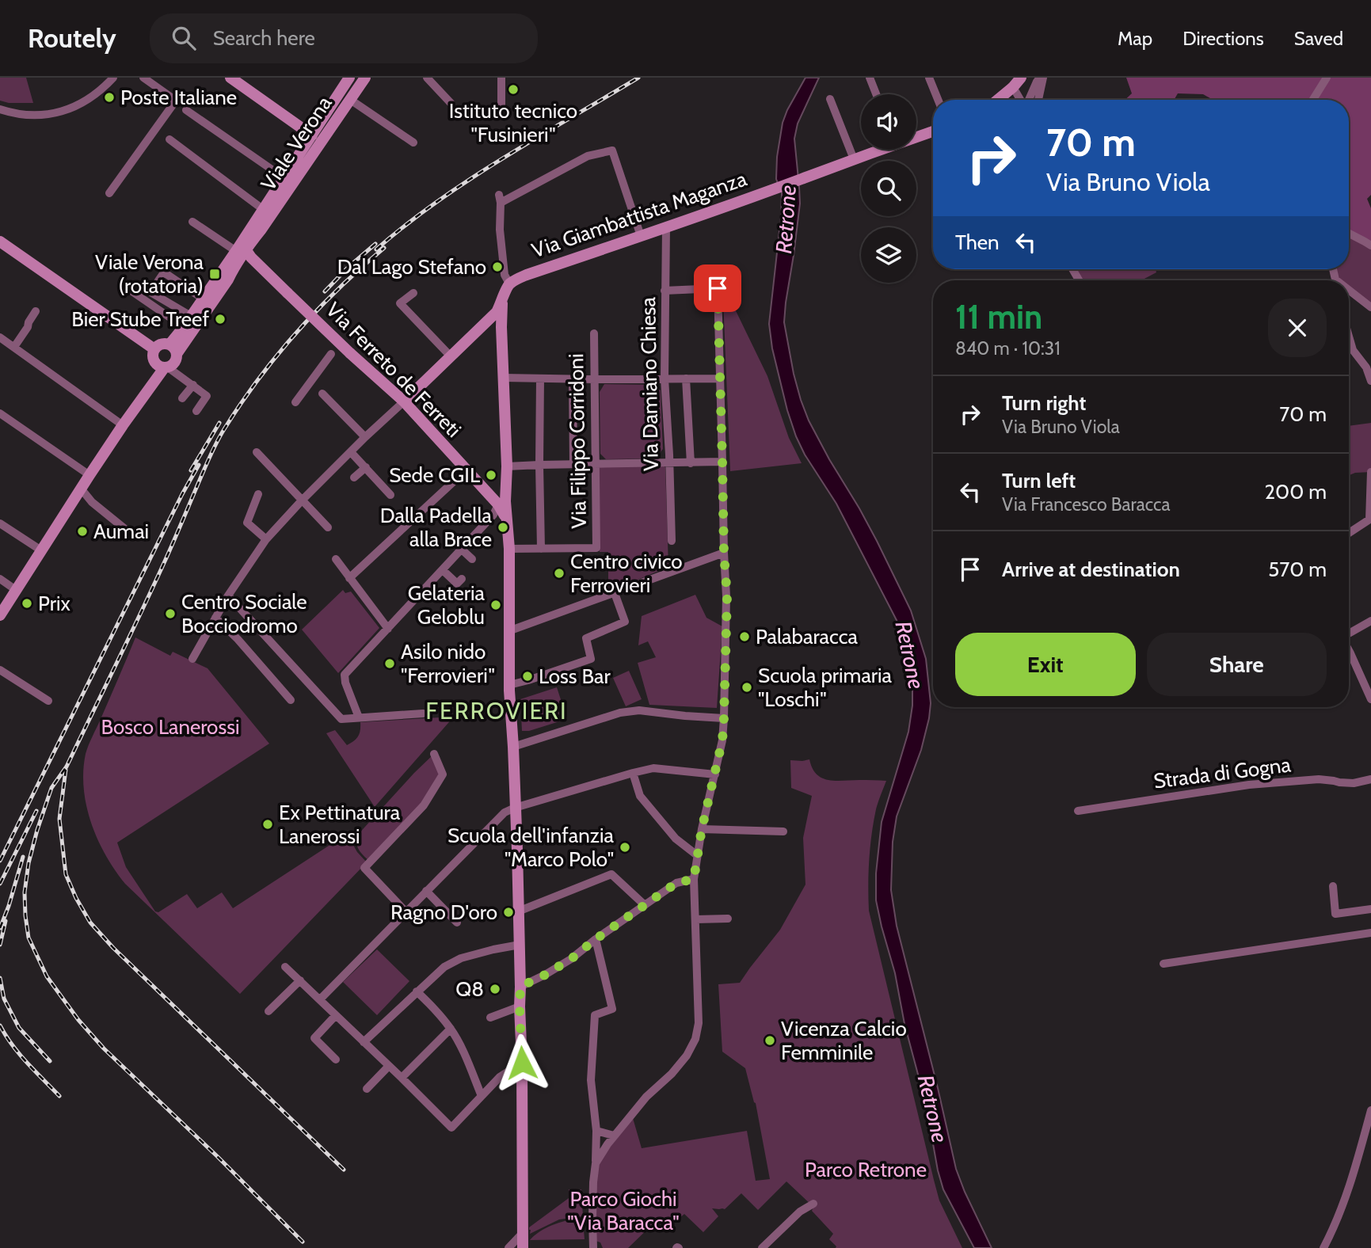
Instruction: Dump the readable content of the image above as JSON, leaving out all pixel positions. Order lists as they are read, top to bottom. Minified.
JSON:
{"streets":{"main road":["Viale Verona","Via Giambattista Maganza","Via Ferreto de Ferreti"],"street":["Via Damiano Chiesa","Via Filippo Corridoni","Strada di Gogna"]},"crossings":[["Viale Verona","Via Ferreto de Ferreti"],["Via Giambattista Maganza","Via Damiano Chiesa"]],"districts":["FERROVIERI"],"water":["Retrone"],"parks":["Bosco Lanerossi","Parco Retrone","Parco Giochi \"Via Baracca\""],"places":{"other":["Istituto tecnico \"Fusinieri\"","Poste Italiane","Dal Lago Stefano","Bier Stube Treef","Sede CGIL","Dalla Padella alla Brace","Aumai","Centro civico Ferrovieri","Prix","Gelateria Geloblu","Centro Sociale Bocciodromo","Palabaracca","Asilo nido \"Ferrovieri\"","Loss Bar","Scuola primaria \"Loschi\"","Ex Pettinatura Lanerossi","Scuola dell'infanzia \"Marco Polo\"","Ragno D'oro","Q8","Vicenza Calcio Femminile"],"transit":["Viale Verona (rotatoria)"]},"page":{"header":"Routely","search":"Search here","nav":["Map","Directions","Saved"],"turn":["70 m","Via Bruno Viola"],"then":"Then","heading":["11 min","840 m · 10:31"],"list":[{"name":"Turn right","note":"Via Bruno Viola","value":"70 m"},{"name":"Turn left","note":"Via Francesco Baracca","value":"200 m"},{"name":"Arrive at destination","value":"570 m"}],"buttons":["Exit","Share"]}}
